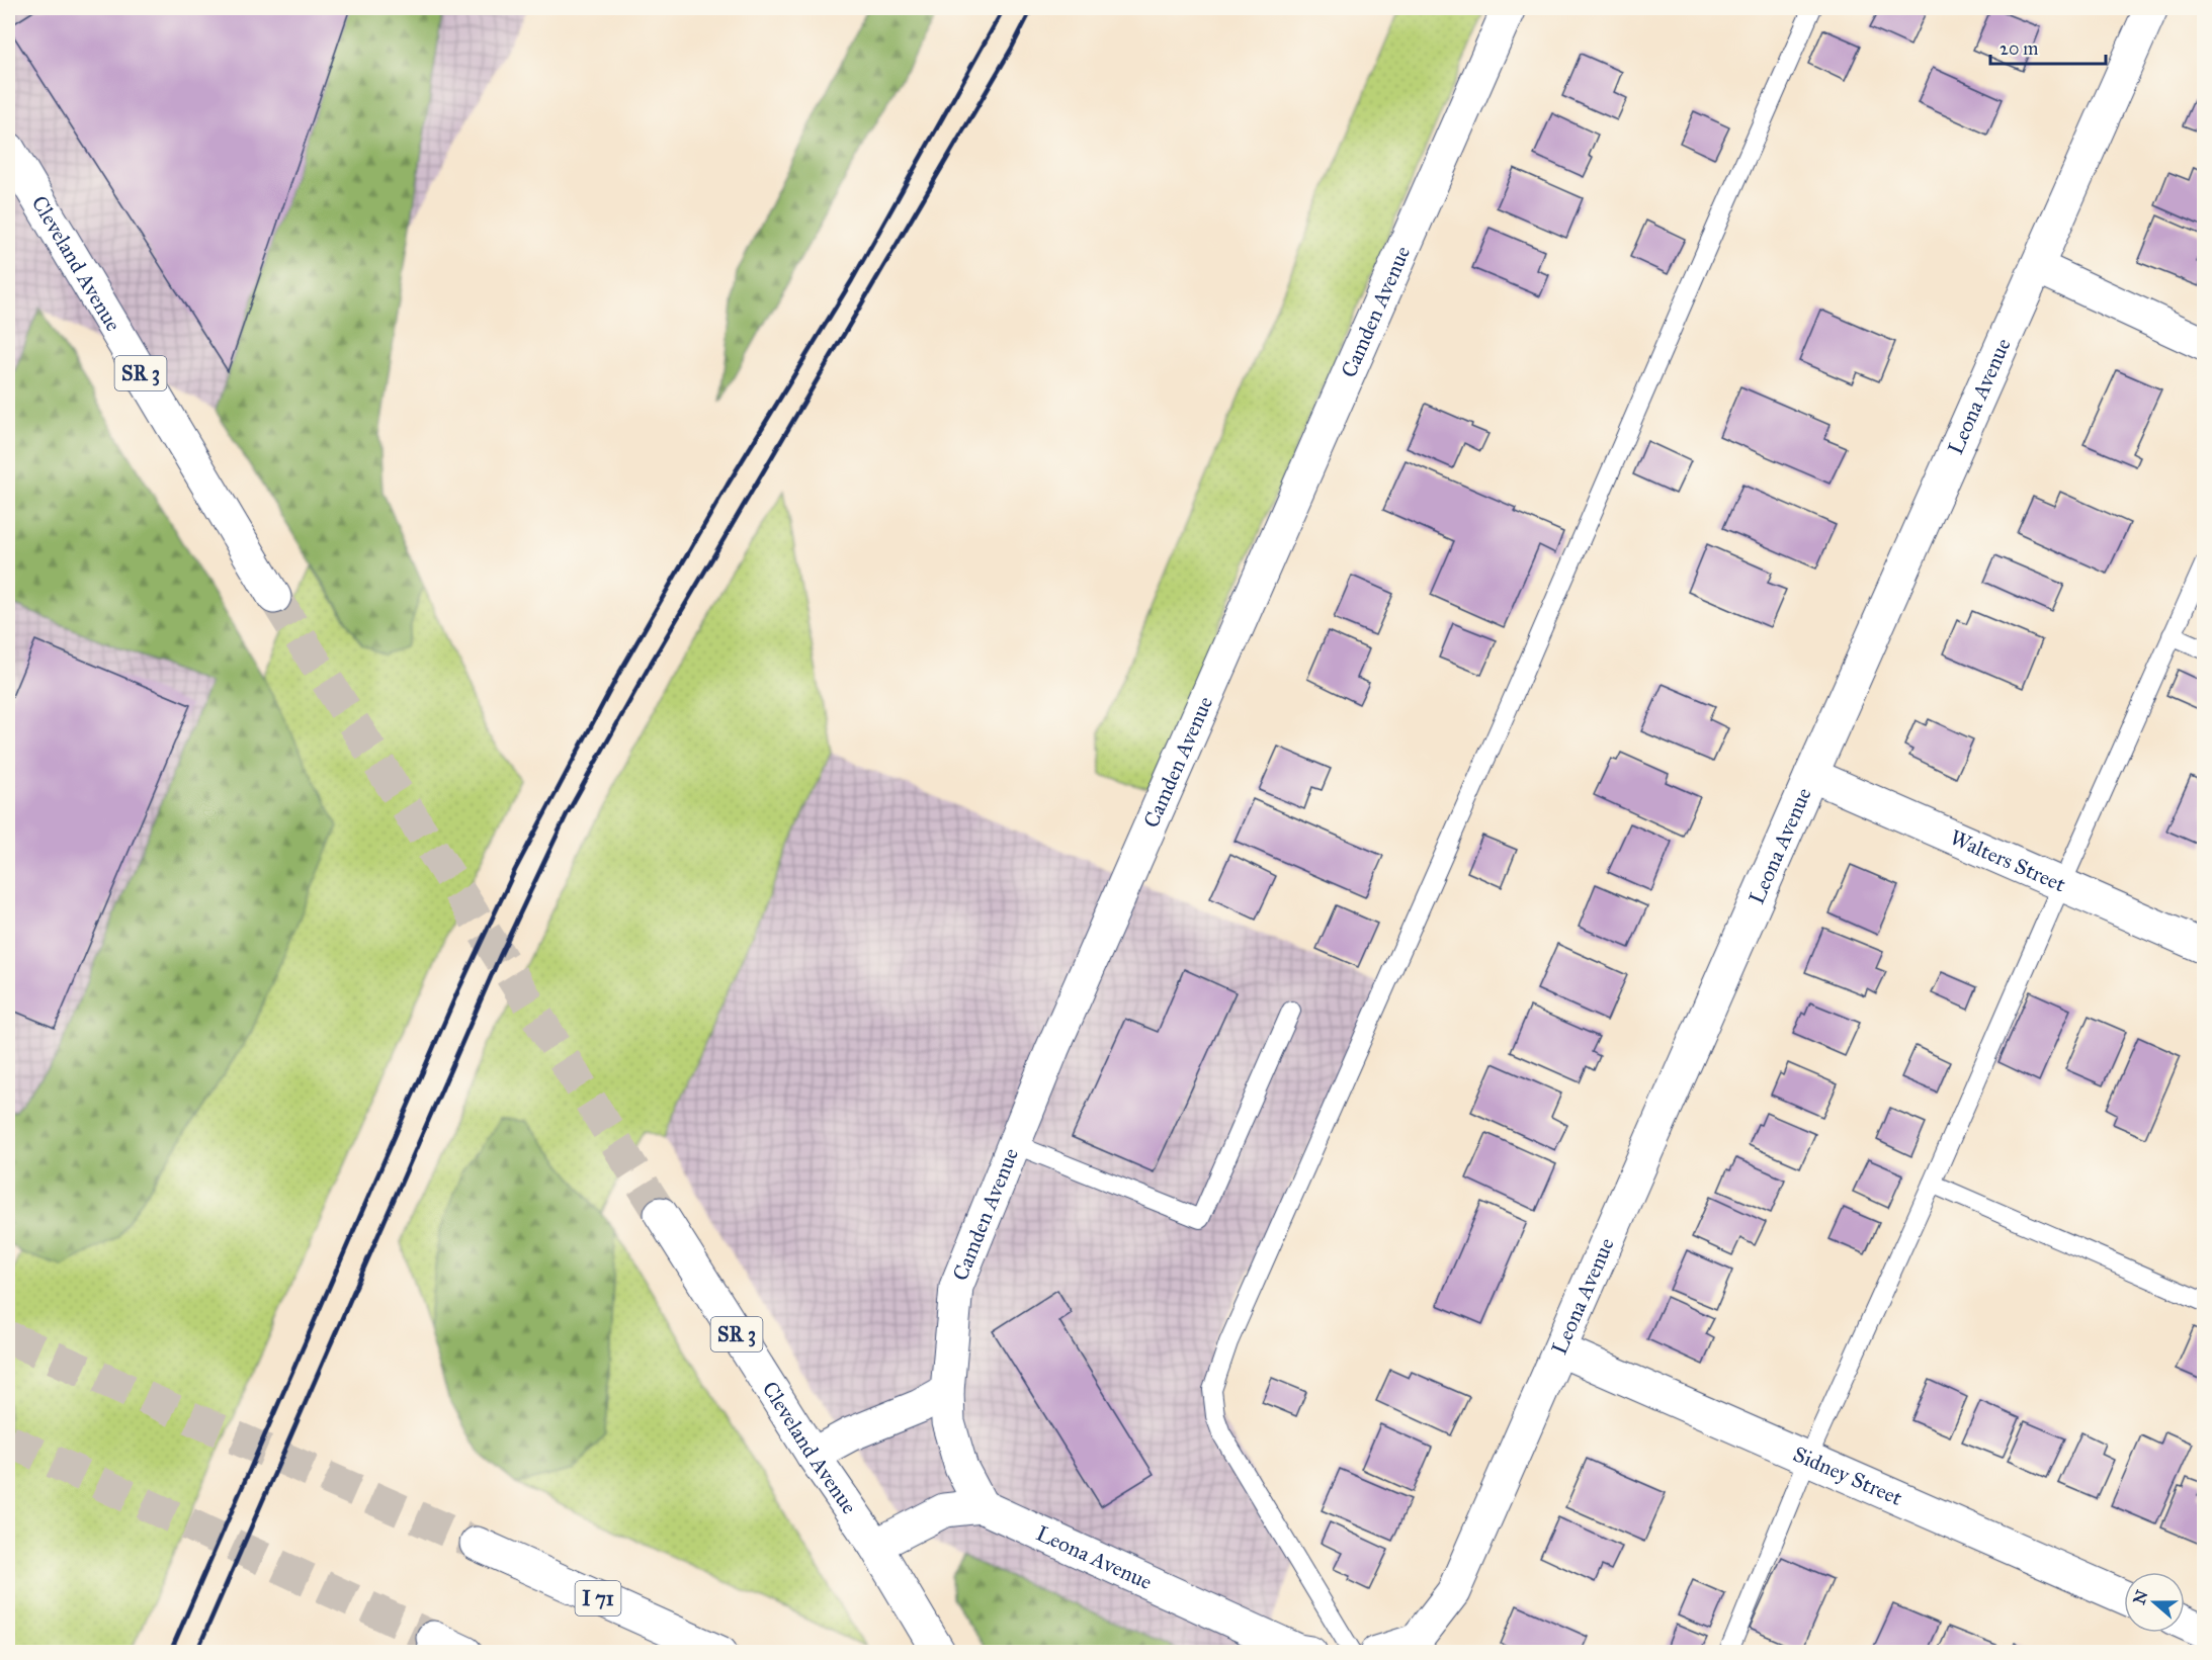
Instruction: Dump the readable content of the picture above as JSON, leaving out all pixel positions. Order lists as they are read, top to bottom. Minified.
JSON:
{"streets":{"main road":["Cleveland Avenue","Camden Avenue","SR 3","Leona Avenue","Walters Street","Sidney Street","I 71"]},"crossings":[["Camden Avenue","Leona Avenue"],["Leona Avenue","Walters Street"],["Leona Avenue","Sidney Street"]],"scale_bar":"20 m","north":"left"}
